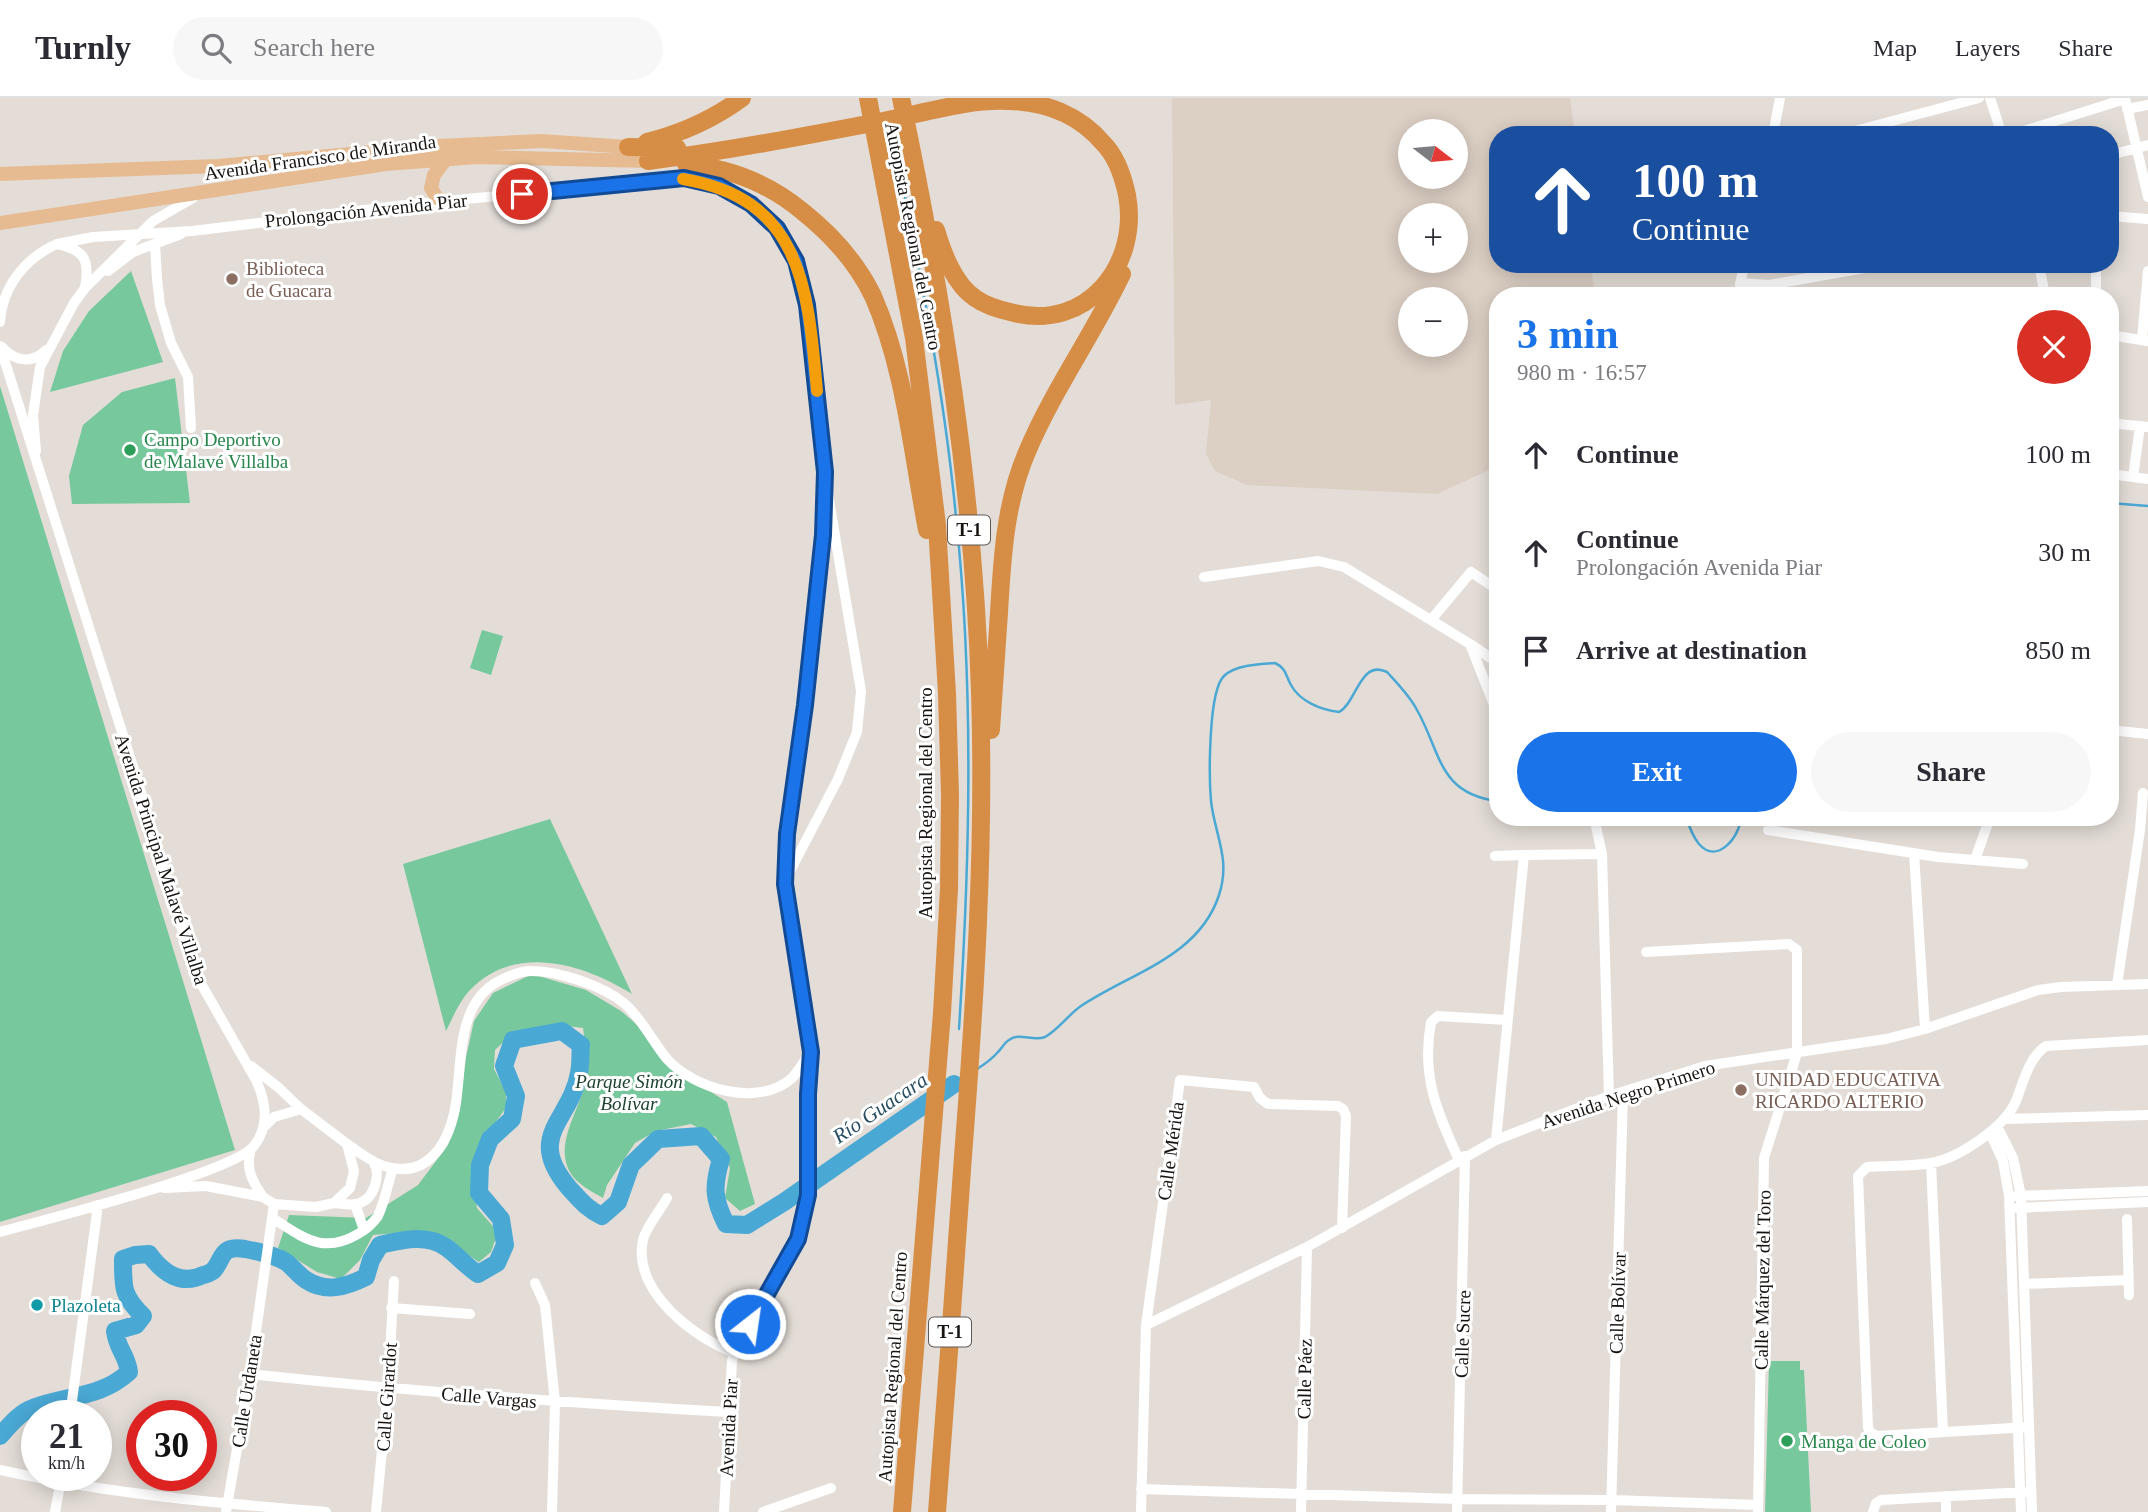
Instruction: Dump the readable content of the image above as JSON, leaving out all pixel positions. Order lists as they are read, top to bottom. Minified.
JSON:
{"streets":{"highway":["Autopista Regional del Centro","T-1"],"main road":["Avenida Francisco de Miranda"],"street":["Prolongación Avenida Piar","Avenida Principal Malavé Villalba","Avenida Negro Primero","Calle Mérida","Calle Márquez del Toro","Calle Bolívar","Calle Sucre","Calle Páez","Calle Urdaneta","Calle Girardot","Calle Vargas","Avenida Piar"]},"crossings":[["Prolongación Avenida Piar","Avenida Piar"],["Avenida Principal Malavé Villalba","Calle Urdaneta"],["Avenida Negro Primero","Calle Mérida"],["Avenida Negro Primero","Calle Márquez del Toro"],["Avenida Negro Primero","Calle Bolívar"],["Avenida Negro Primero","Calle Sucre"],["Avenida Negro Primero","Calle Páez"],["Calle Urdaneta","Calle Vargas"],["Calle Girardot","Calle Vargas"],["Calle Vargas","Avenida Piar"]],"water":["Río Guacara"],"parks":["Parque Simón Bolívar"],"places":["Biblioteca de Guacara","Campo Deportivo de Malavé Villalba","UNIDAD EDUCATIVA RICARDO ALTERIO","Plazoleta","Manga de Coleo"],"north":"right","page":{"header":"Turnly","search":"Search here","nav":["Map","Layers","Share"],"map_buttons":["+","−"],"turn":["100 m","Continue"],"heading":["3 min","980 m · 16:57"],"list":[{"name":"Continue","value":"100 m"},{"name":"Continue","note":"Prolongación Avenida Piar","value":"30 m"},{"name":"Arrive at destination","value":"850 m"}],"buttons":["Exit","Share"],"speed":"21 km/h","limit":"30"}}
